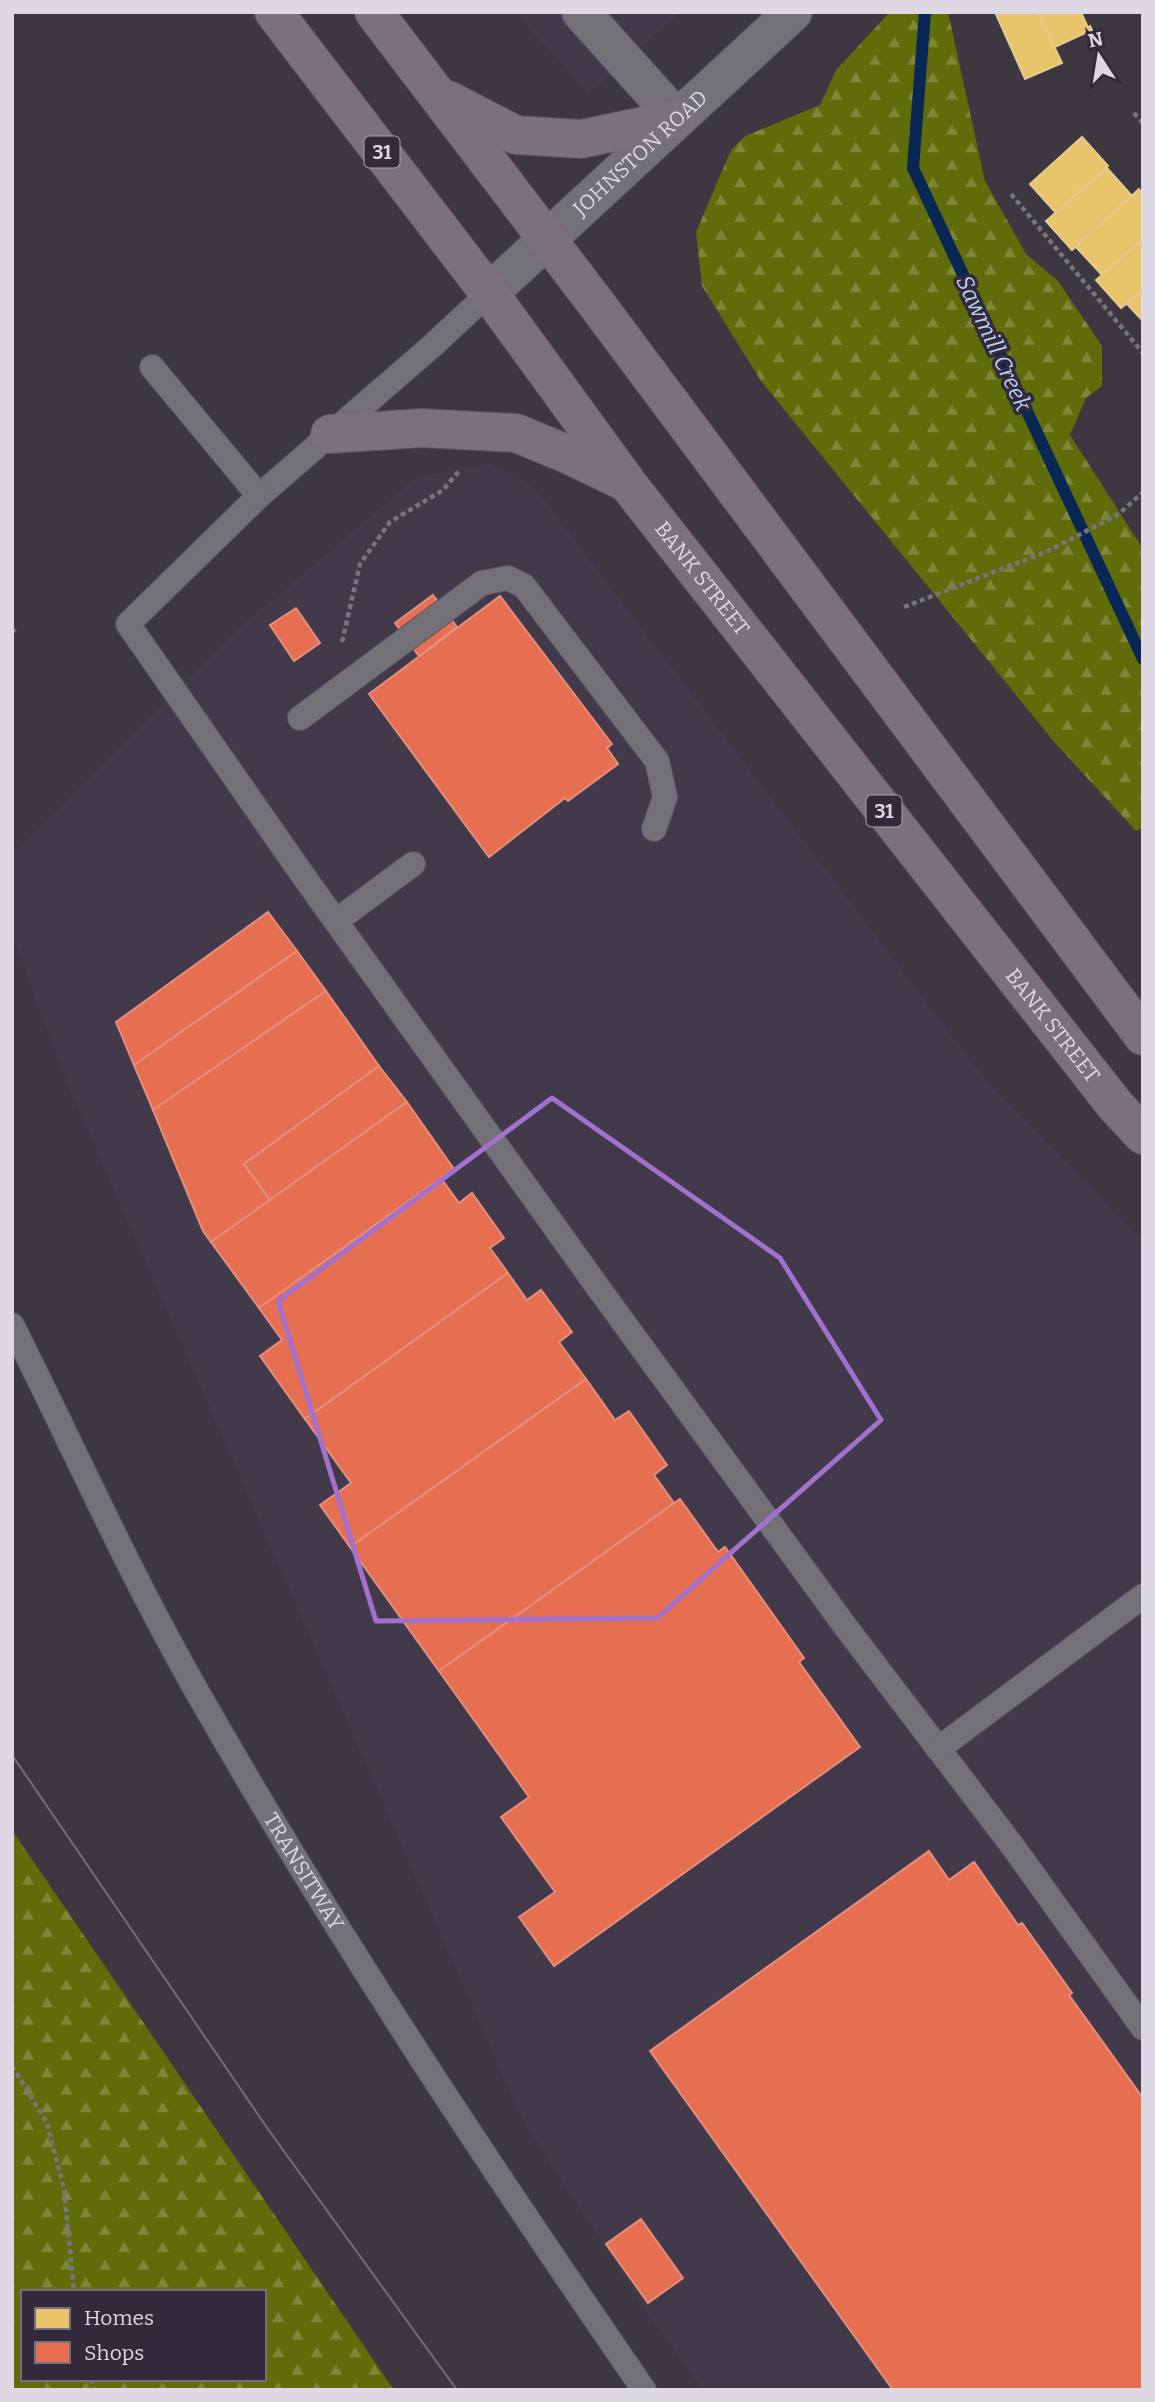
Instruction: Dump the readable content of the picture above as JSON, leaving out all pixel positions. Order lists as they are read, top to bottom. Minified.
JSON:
{"streets":{"main road":["31","BANK STREET"],"street":["JOHNSTON ROAD"],"lane":["TRANSITWAY"]},"crossings":[["JOHNSTON ROAD","BANK STREET"]],"water":["Sawmill Creek"],"legend":["Homes","Shops"],"north":"top"}
